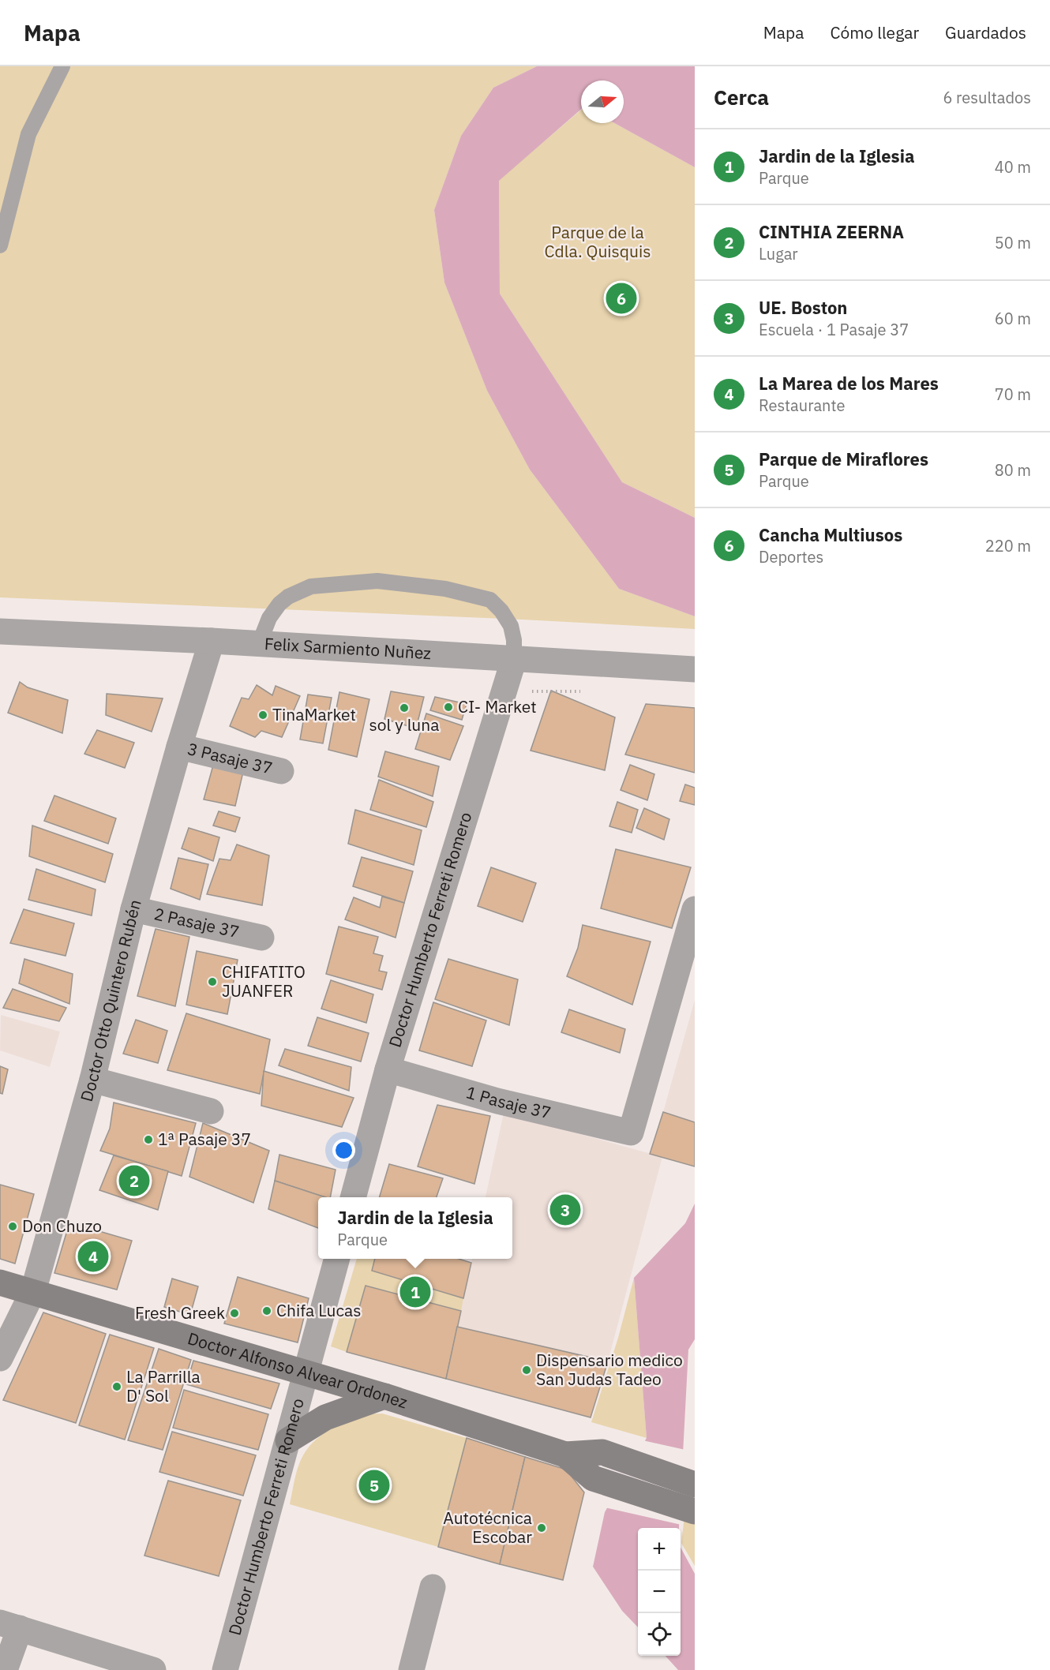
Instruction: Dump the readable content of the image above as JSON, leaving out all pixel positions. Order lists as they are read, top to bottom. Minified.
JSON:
{"streets":{"main road":["Doctor Alfonso Alvear Ordonez"],"street":["Felix Sarmiento Nuñez","3 Pasaje 37","2 Pasaje 37","Doctor Humberto Ferreti Romero","Doctor Otto Quintero Rubén","1 Pasaje 37"]},"crossings":[["Felix Sarmiento Nuñez","Doctor Humberto Ferreti Romero"],["Felix Sarmiento Nuñez","Doctor Otto Quintero Rubén"],["3 Pasaje 37","Doctor Otto Quintero Rubén"],["2 Pasaje 37","Doctor Otto Quintero Rubén"],["Doctor Humberto Ferreti Romero","1 Pasaje 37"],["Doctor Humberto Ferreti Romero","Doctor Alfonso Alvear Ordonez"],["Doctor Otto Quintero Rubén","Doctor Alfonso Alvear Ordonez"]],"parks":["Parque de la Cdla. Quisquis"],"places":["CI- Market","sol y luna","TinaMarket","CHIFATITO JUANFER","1ª Pasaje 37","Don Chuzo","Chifa Lucas","Fresh Greek","Dispensario medico San Judas Tadeo","La Parrilla D' Sol","Autotécnica Escobar"],"north":"right","page":{"header":"Mapa","nav":["Mapa","Cómo llegar","Guardados"],"heading":["Cerca","6 resultados"],"list":[{"mark":"1","name":"Jardin de la Iglesia","note":"Parque","value":"40 m"},{"mark":"2","name":"CINTHIA ZEERNA","note":"Lugar","value":"50 m"},{"mark":"3","name":"UE. Boston","note":"Escuela · 1 Pasaje 37","value":"60 m"},{"mark":"4","name":"La Marea de los Mares","note":"Restaurante","value":"70 m"},{"mark":"5","name":"Parque de Miraflores","note":"Parque","value":"80 m"},{"mark":"6","name":"Cancha Multiusos","note":"Deportes","value":"220 m"}],"pins":["6","2","3","4","1","5"],"popup":["Jardin de la Iglesia","Parque"],"map_buttons":["+","−"]}}
